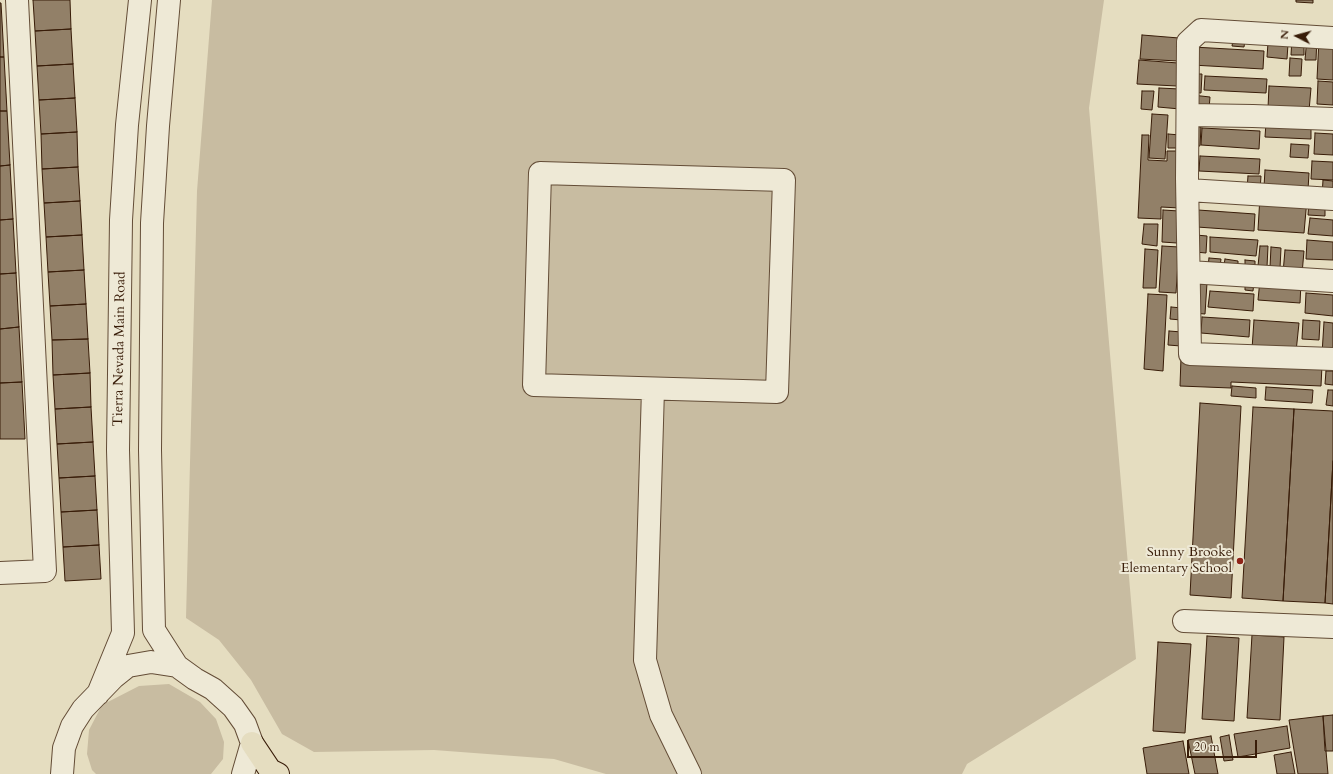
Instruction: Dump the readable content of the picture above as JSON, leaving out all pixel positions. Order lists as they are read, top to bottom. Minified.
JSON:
{"streets":{"street":["Tierra Nevada Main Road"]},"places":["Sunny Brooke Elementary School"],"scale_bar":"20 m","north":"left"}
